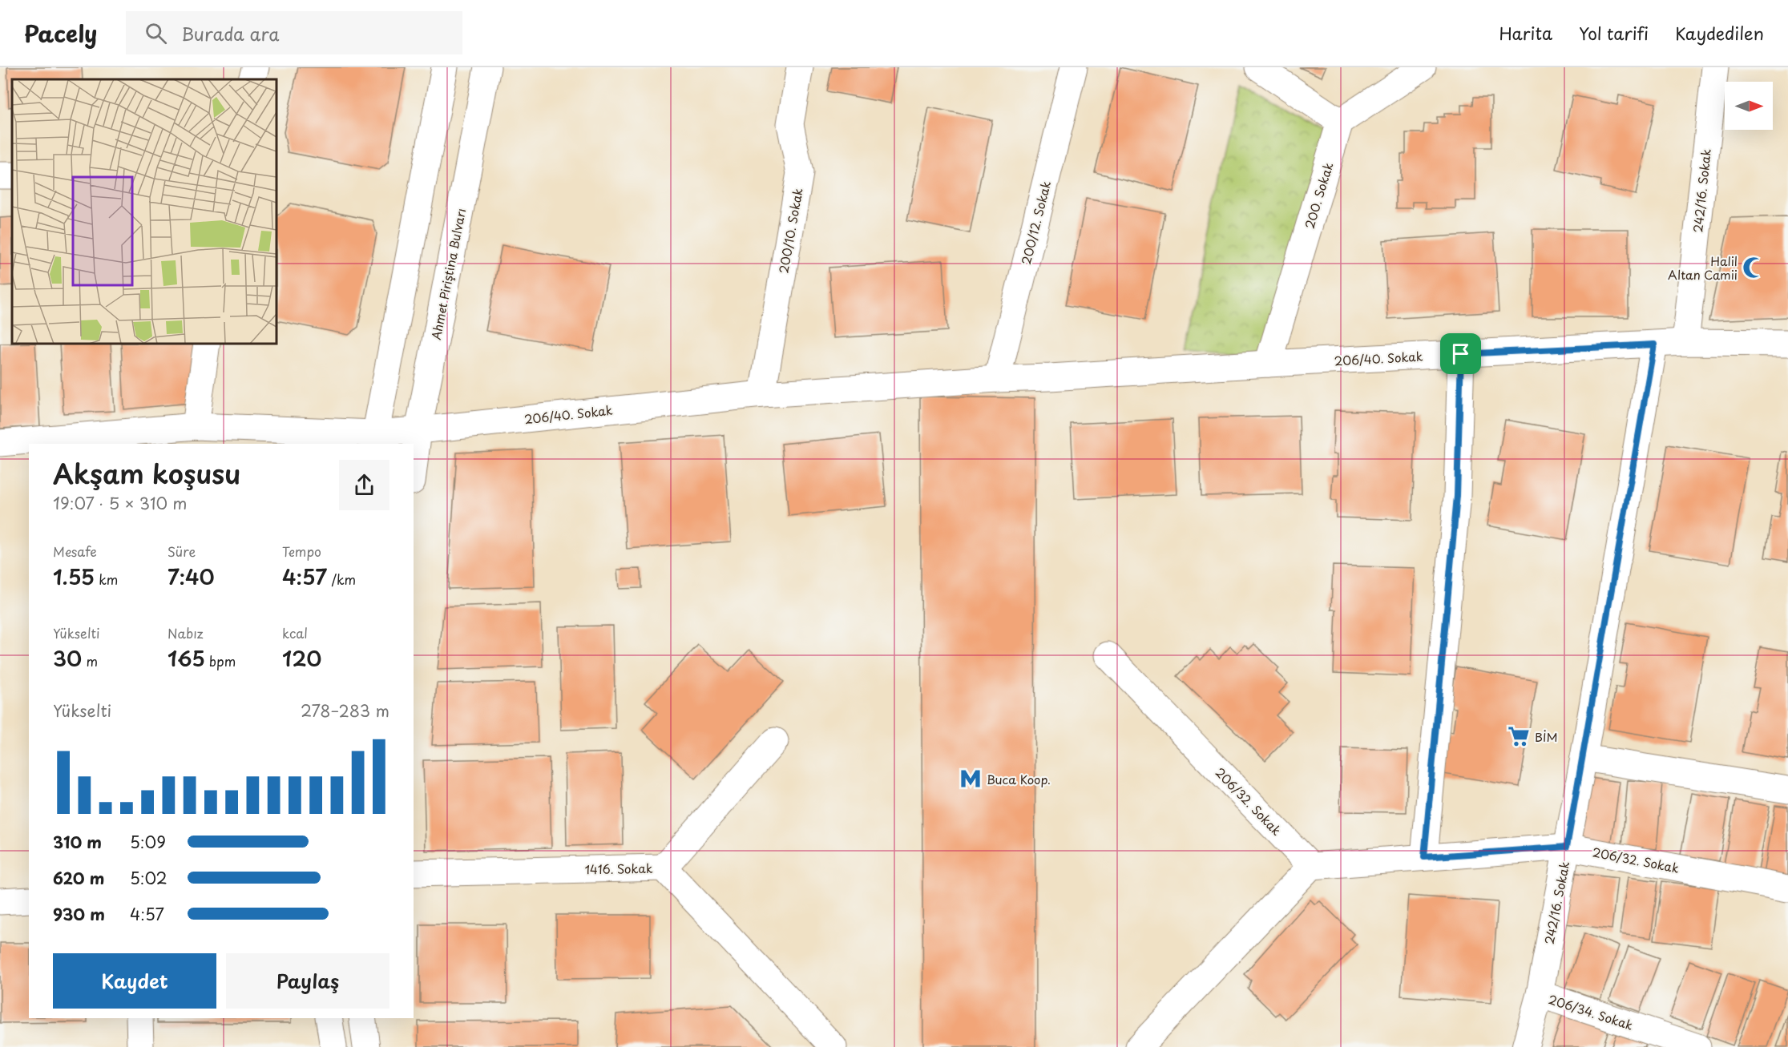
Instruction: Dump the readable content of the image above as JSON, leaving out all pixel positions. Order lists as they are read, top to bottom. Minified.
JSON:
{"streets":{"street":["242/16. Sokak","200. Sokak","200/12. Sokak","200/10. Sokak","Ahmet Piriştina Bulvarı","206/40. Sokak","206/32. Sokak","1416. Sokak","206/34. Sokak"]},"crossings":[["242/16. Sokak","206/40. Sokak"],["242/16. Sokak","206/32. Sokak"],["242/16. Sokak","206/34. Sokak"],["200. Sokak","206/40. Sokak"],["200/12. Sokak","206/40. Sokak"],["200/10. Sokak","206/40. Sokak"],["Ahmet Piriştina Bulvarı","206/40. Sokak"]],"places":{"mosque":["Halil Altan Camii"],"supermarket":["BİM"],"metro station":["Buca Koop."]},"north":"right","page":{"header":"Pacely","search":"Burada ara","nav":["Harita","Yol tarifi","Kaydedilen"],"heading":["Akşam koşusu","19:07 · 5 × 310 m"],"stats":[["Mesafe","1.55 km"],["Süre","7:40"],["Tempo","4:57 /km"],["Yükselti","30 m"],["Nabız","165 bpm"],["kcal","120"]],"chart":["Yükselti","278–283 m"],"list":[{"name":"310 m","note":"5:09"},{"name":"620 m","note":"5:02"},{"name":"930 m","note":"4:57"}],"buttons":["Kaydet","Paylaş"]}}
